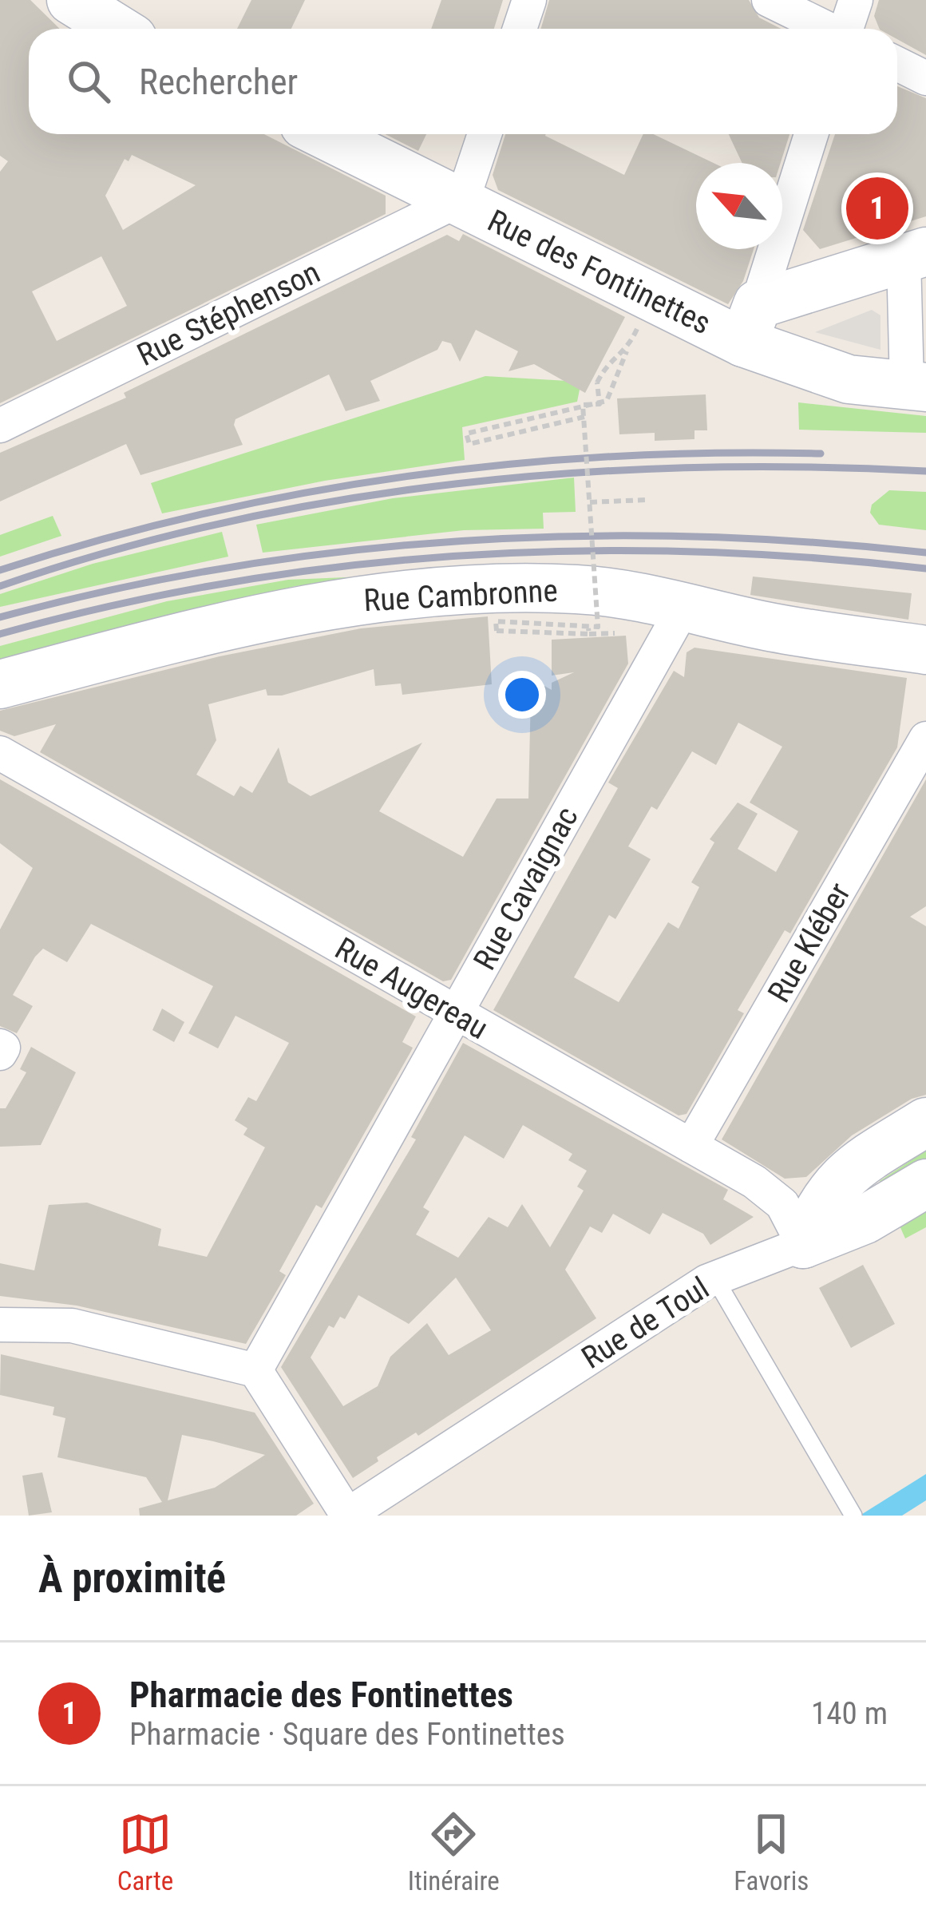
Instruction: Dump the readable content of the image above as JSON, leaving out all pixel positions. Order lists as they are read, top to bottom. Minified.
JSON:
{"streets":{"street":["Rue des Fontinettes","Rue Stéphenson","Rue Cambronne","Rue Cavaignac","Rue Kléber","Rue Augereau","Rue de Toul"]},"crossings":[["Rue des Fontinettes","Rue Stéphenson"],["Rue Cambronne","Rue Cavaignac"],["Rue Cavaignac","Rue Augereau"],["Rue Kléber","Rue Augereau"],["Rue Augereau","Rue de Toul"]],"north":"top left","page":{"search":"Rechercher","pins":"1","heading":"À proximité","list":[{"mark":"1","name":"Pharmacie des Fontinettes","note":"Pharmacie · Square des Fontinettes","value":"140 m"}],"nav":["Carte","Itinéraire","Favoris"]}}
